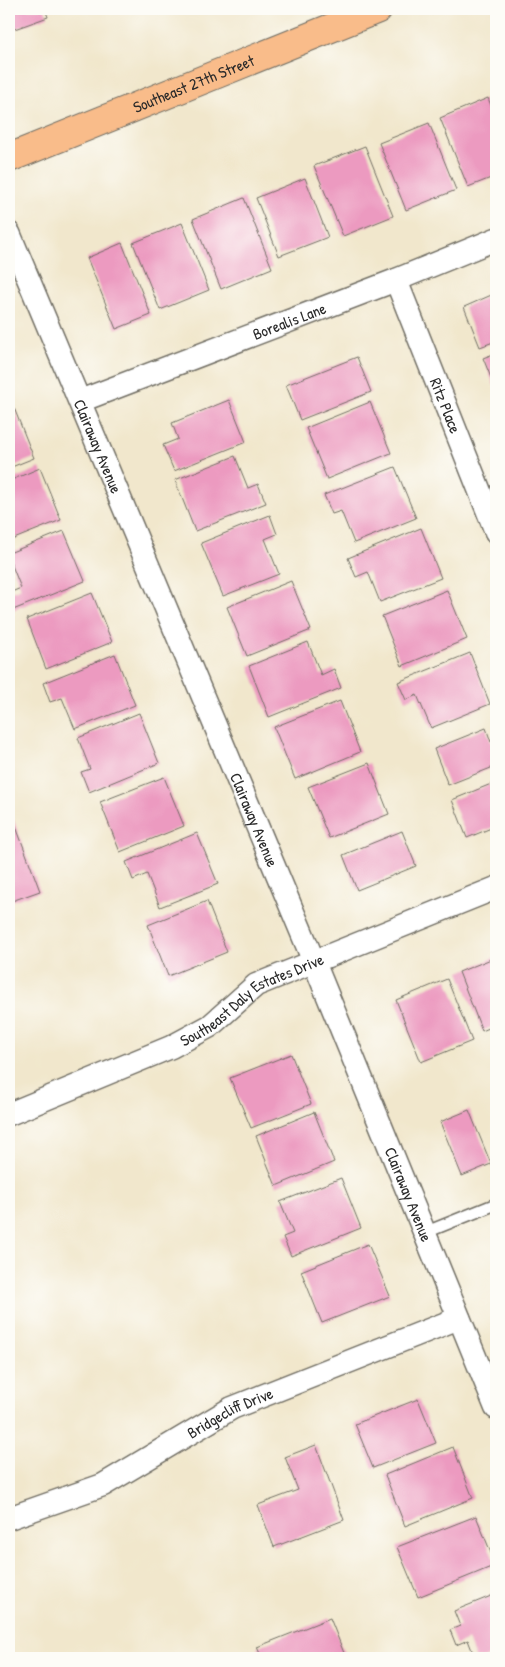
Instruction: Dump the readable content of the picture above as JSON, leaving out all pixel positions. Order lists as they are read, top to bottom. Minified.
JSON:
{"streets":{"main road":["Southeast 27th Street"],"street":["Borealis Lane","Ritz Place","Clairaway Avenue","Southeast Daly Estates Drive","Bridgecliff Drive"]},"crossings":[["Borealis Lane","Ritz Place"],["Borealis Lane","Clairaway Avenue"],["Clairaway Avenue","Southeast Daly Estates Drive"],["Clairaway Avenue","Bridgecliff Drive"]]}
